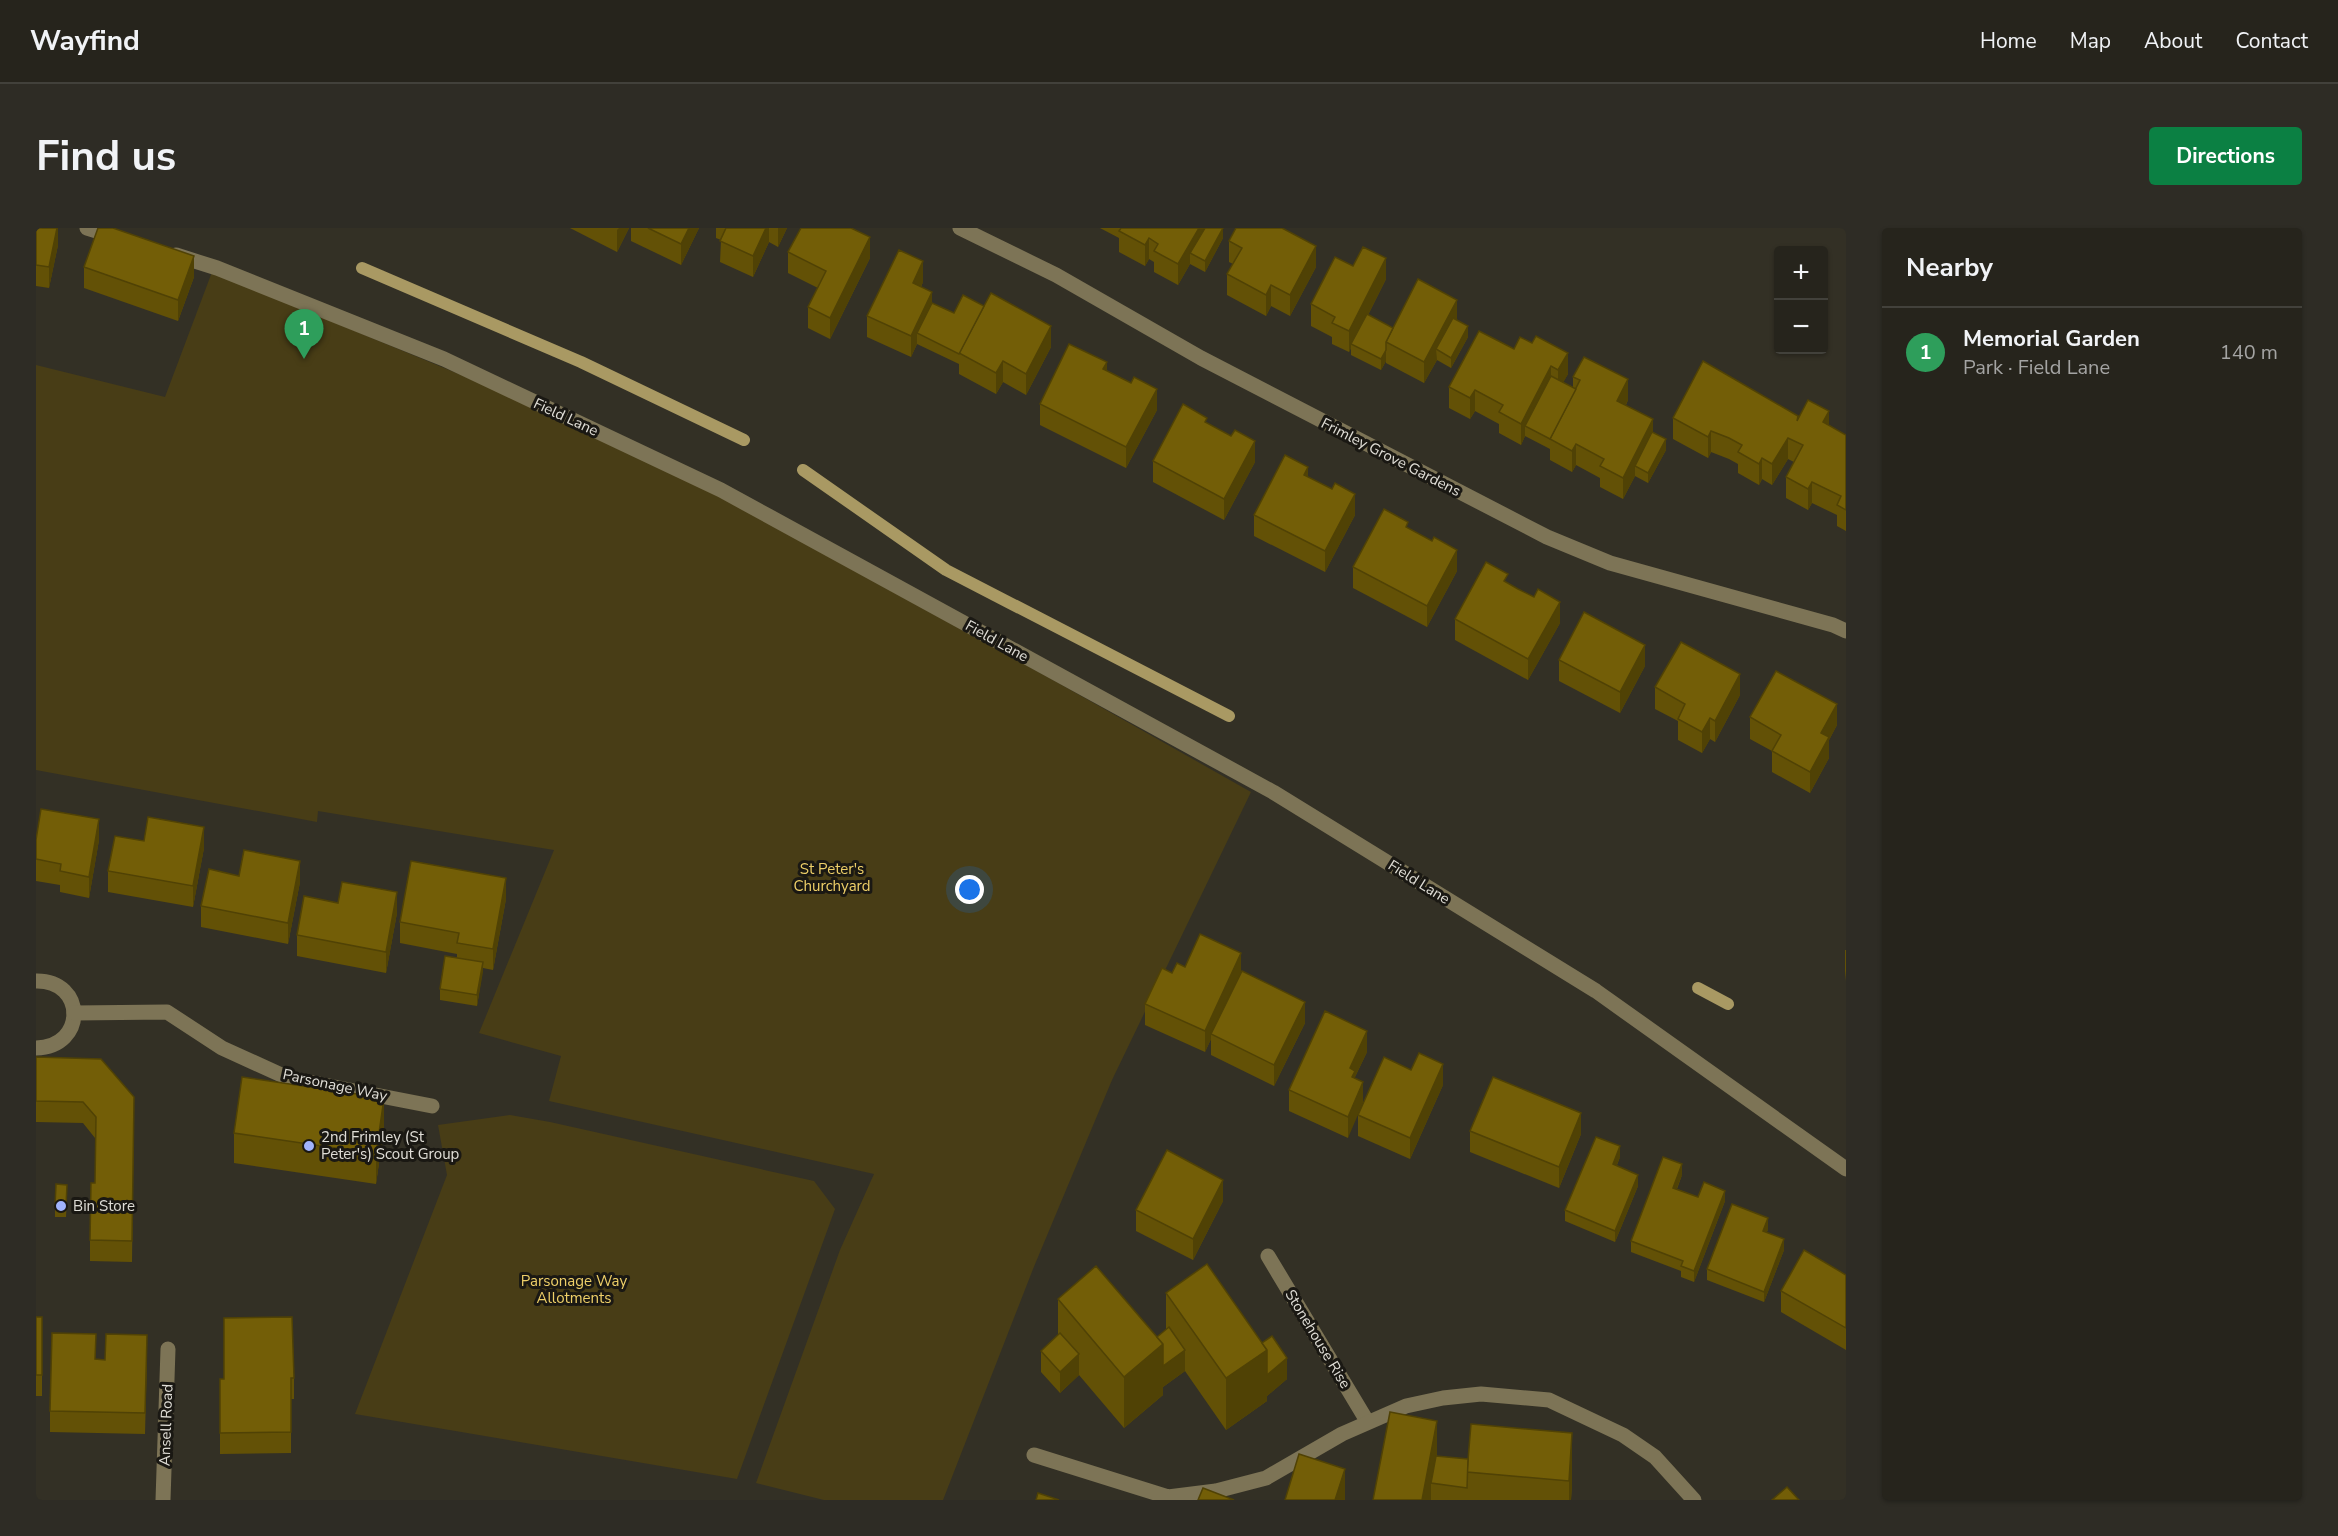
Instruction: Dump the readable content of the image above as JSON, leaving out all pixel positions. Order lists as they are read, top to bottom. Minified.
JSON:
{"streets":{"street":["Field Lane","Frimley Grove Gardens","Parsonage Way","Stonehouse Rise","Ansell Road"]},"parks":["St Peter's Churchyard","Parsonage Way Allotments"],"places":["2nd Frimley (St Peter's) Scout Group","Bin Store"],"page":{"header":"Wayfind","nav":["Home","Map","About","Contact"],"buttons":"Directions","title":"Find us","heading":"Nearby","map_buttons":["+","−"],"list":[{"mark":"1","name":"Memorial Garden","note":"Park · Field Lane","value":"140 m"}],"pins":"1"}}
